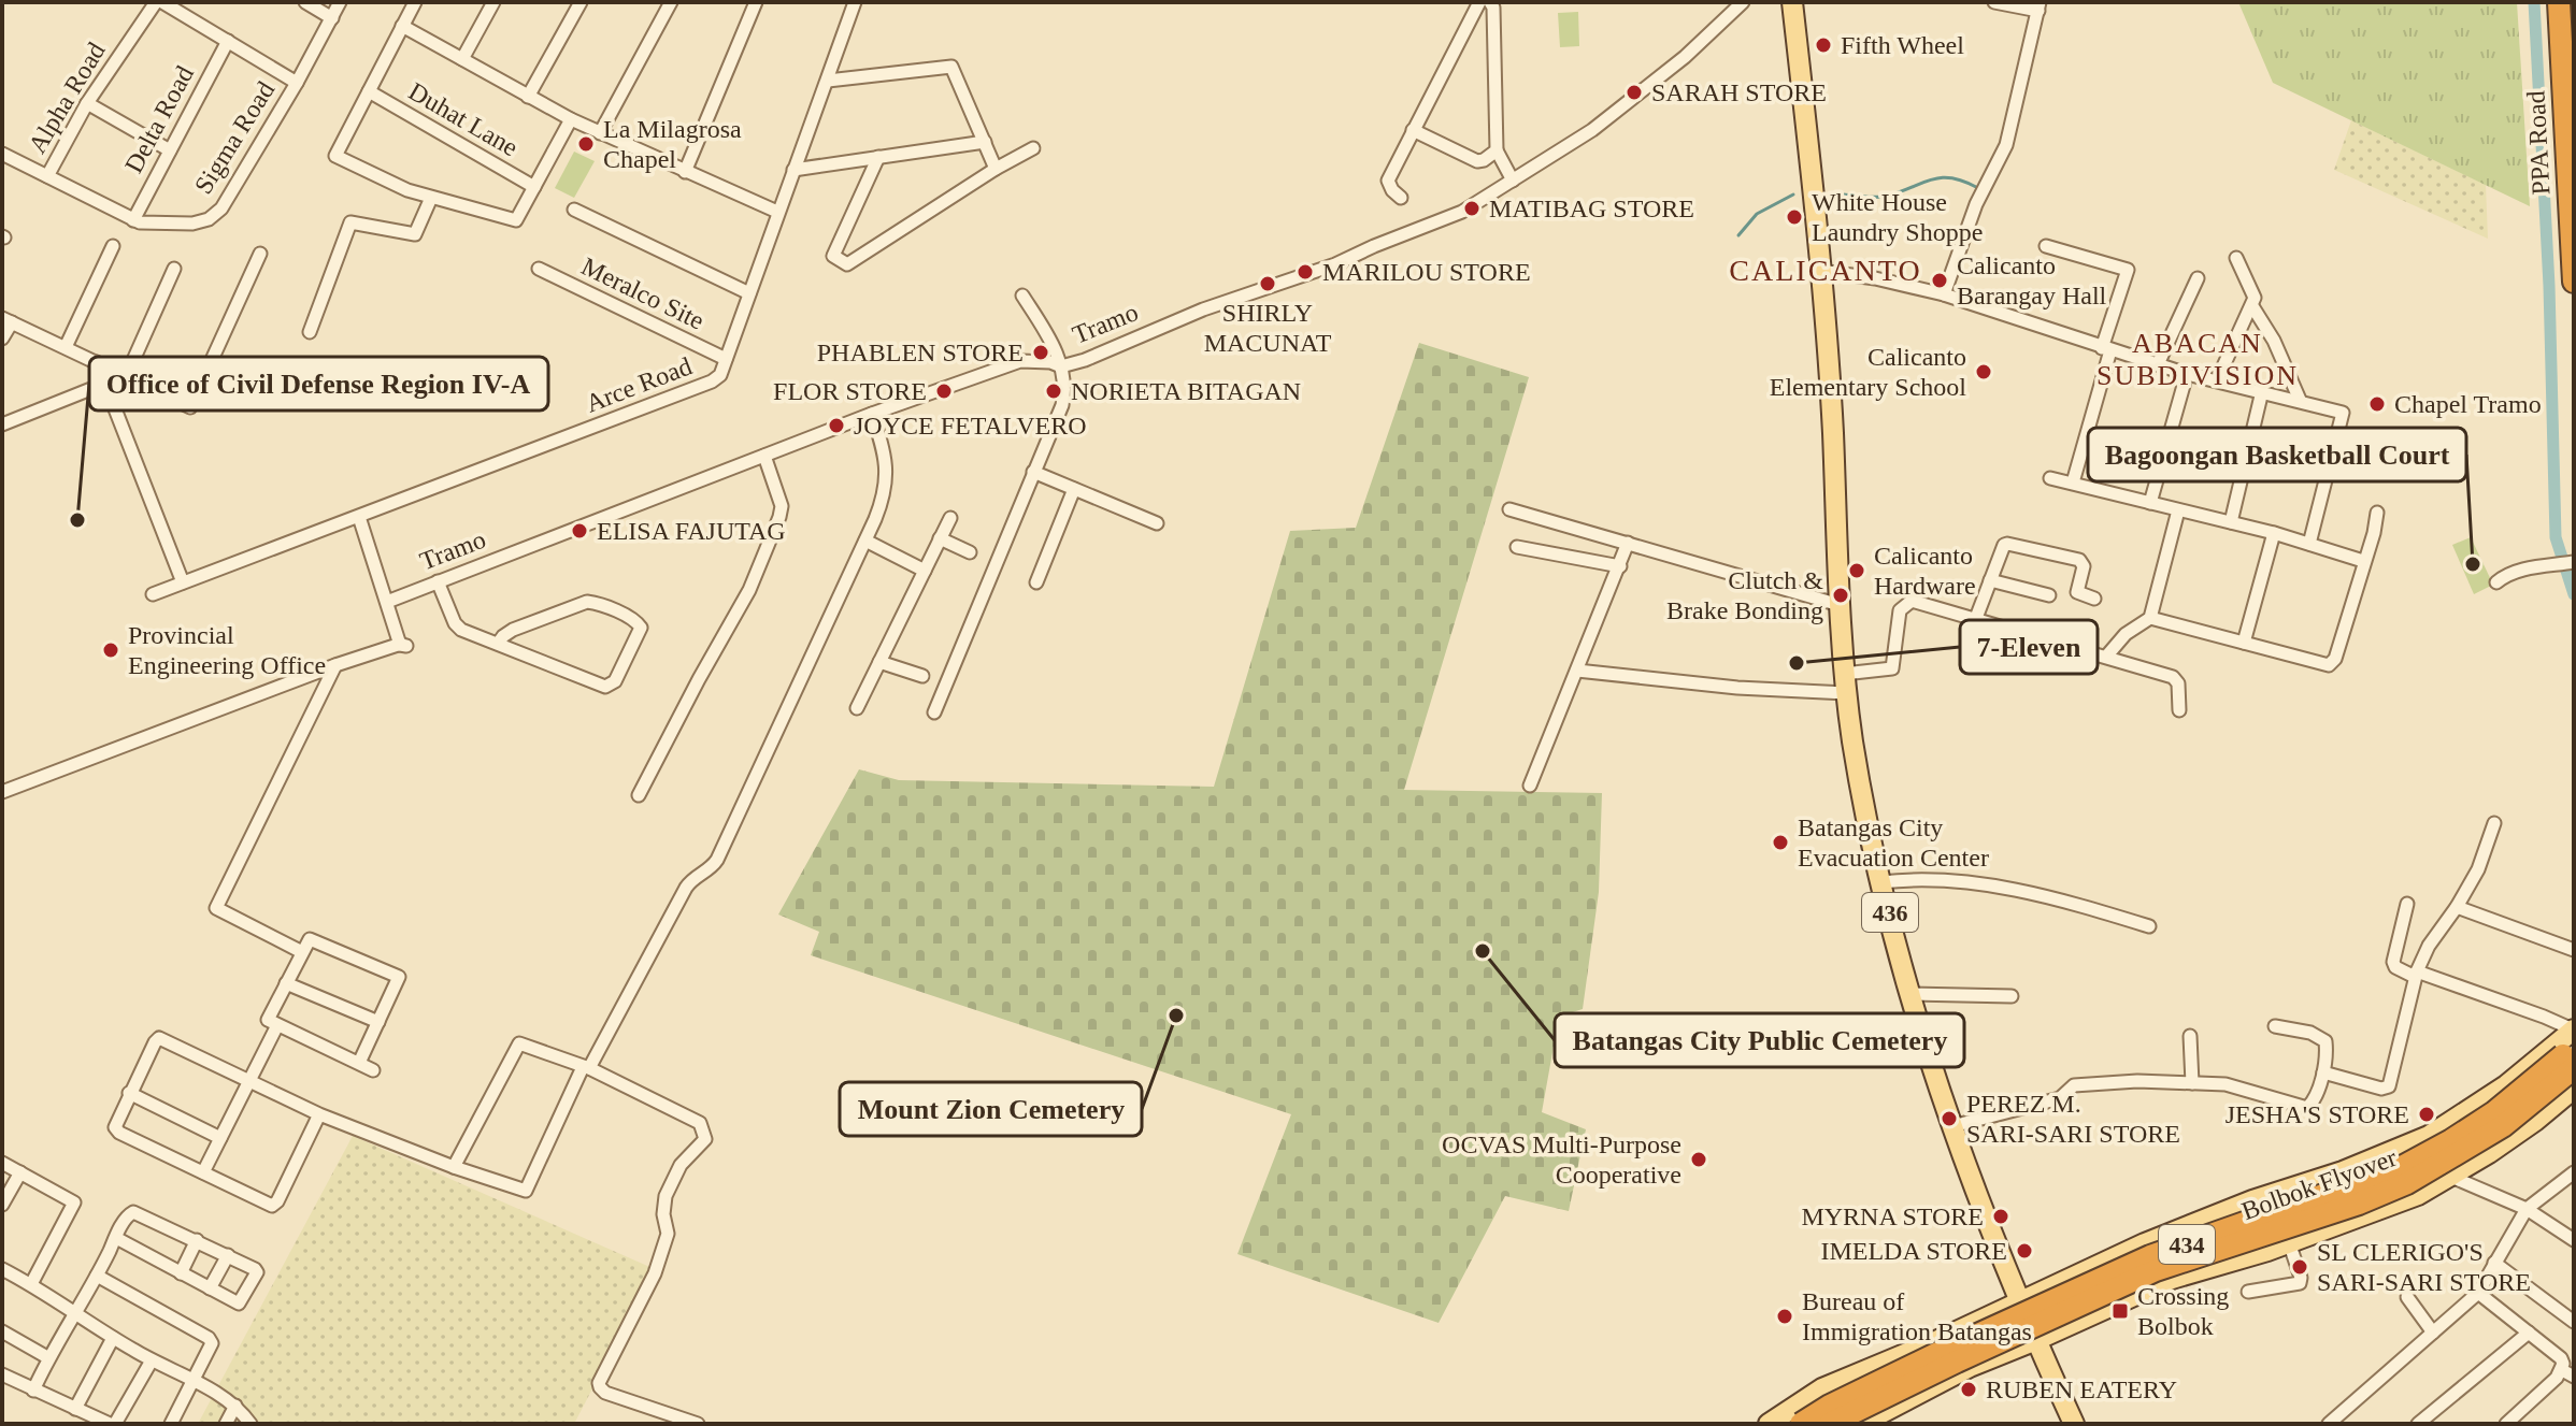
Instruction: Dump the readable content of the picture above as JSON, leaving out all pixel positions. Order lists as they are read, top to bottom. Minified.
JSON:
{"streets":{"highway":["PPA Road","Bolbok Flyover","434"],"main road":["436"],"street":["Alpha Road","Delta Road","Duhat Lane","Sigma Road","Meralco Site","Tramo","Arce Road"]},"crossings":[["Alpha Road","Sigma Road"],["Delta Road","Sigma Road"],["Meralco Site","Arce Road"],["436","434"]],"districts":["CALICANTO","ABACAN SUBDIVISION"],"places":{"other":["Fifth Wheel","SARAH STORE","La Milagrosa Chapel","MATIBAG STORE","White House Laundry Shoppe","MARILOU STORE","Calicanto Barangay Hall","SHIRLY MACUNAT","PHABLEN STORE","Calicanto Elementary School","FLOR STORE","NORIETA BITAGAN","Chapel Tramo","JOYCE FETALVERO","Office of Civil Defense Region IV-A","ELISA FAJUTAG","Bagoongan Basketball Court","Calicanto Hardware","Clutch & Brake Bonding","Provincial Engineering Office","7-Eleven","Batangas City Evacuation Center","Batangas City Public Cemetery","Mount Zion Cemetery","JESHA'S STORE","PEREZ M. SARI-SARI STORE","OCVAS Multi-Purpose Cooperative","MYRNA STORE","IMELDA STORE","SL CLERIGO'S SARI-SARI STORE","Bureau of Immigration Batangas","RUBEN EATERY"],"transit":["Crossing Bolbok"]}}
